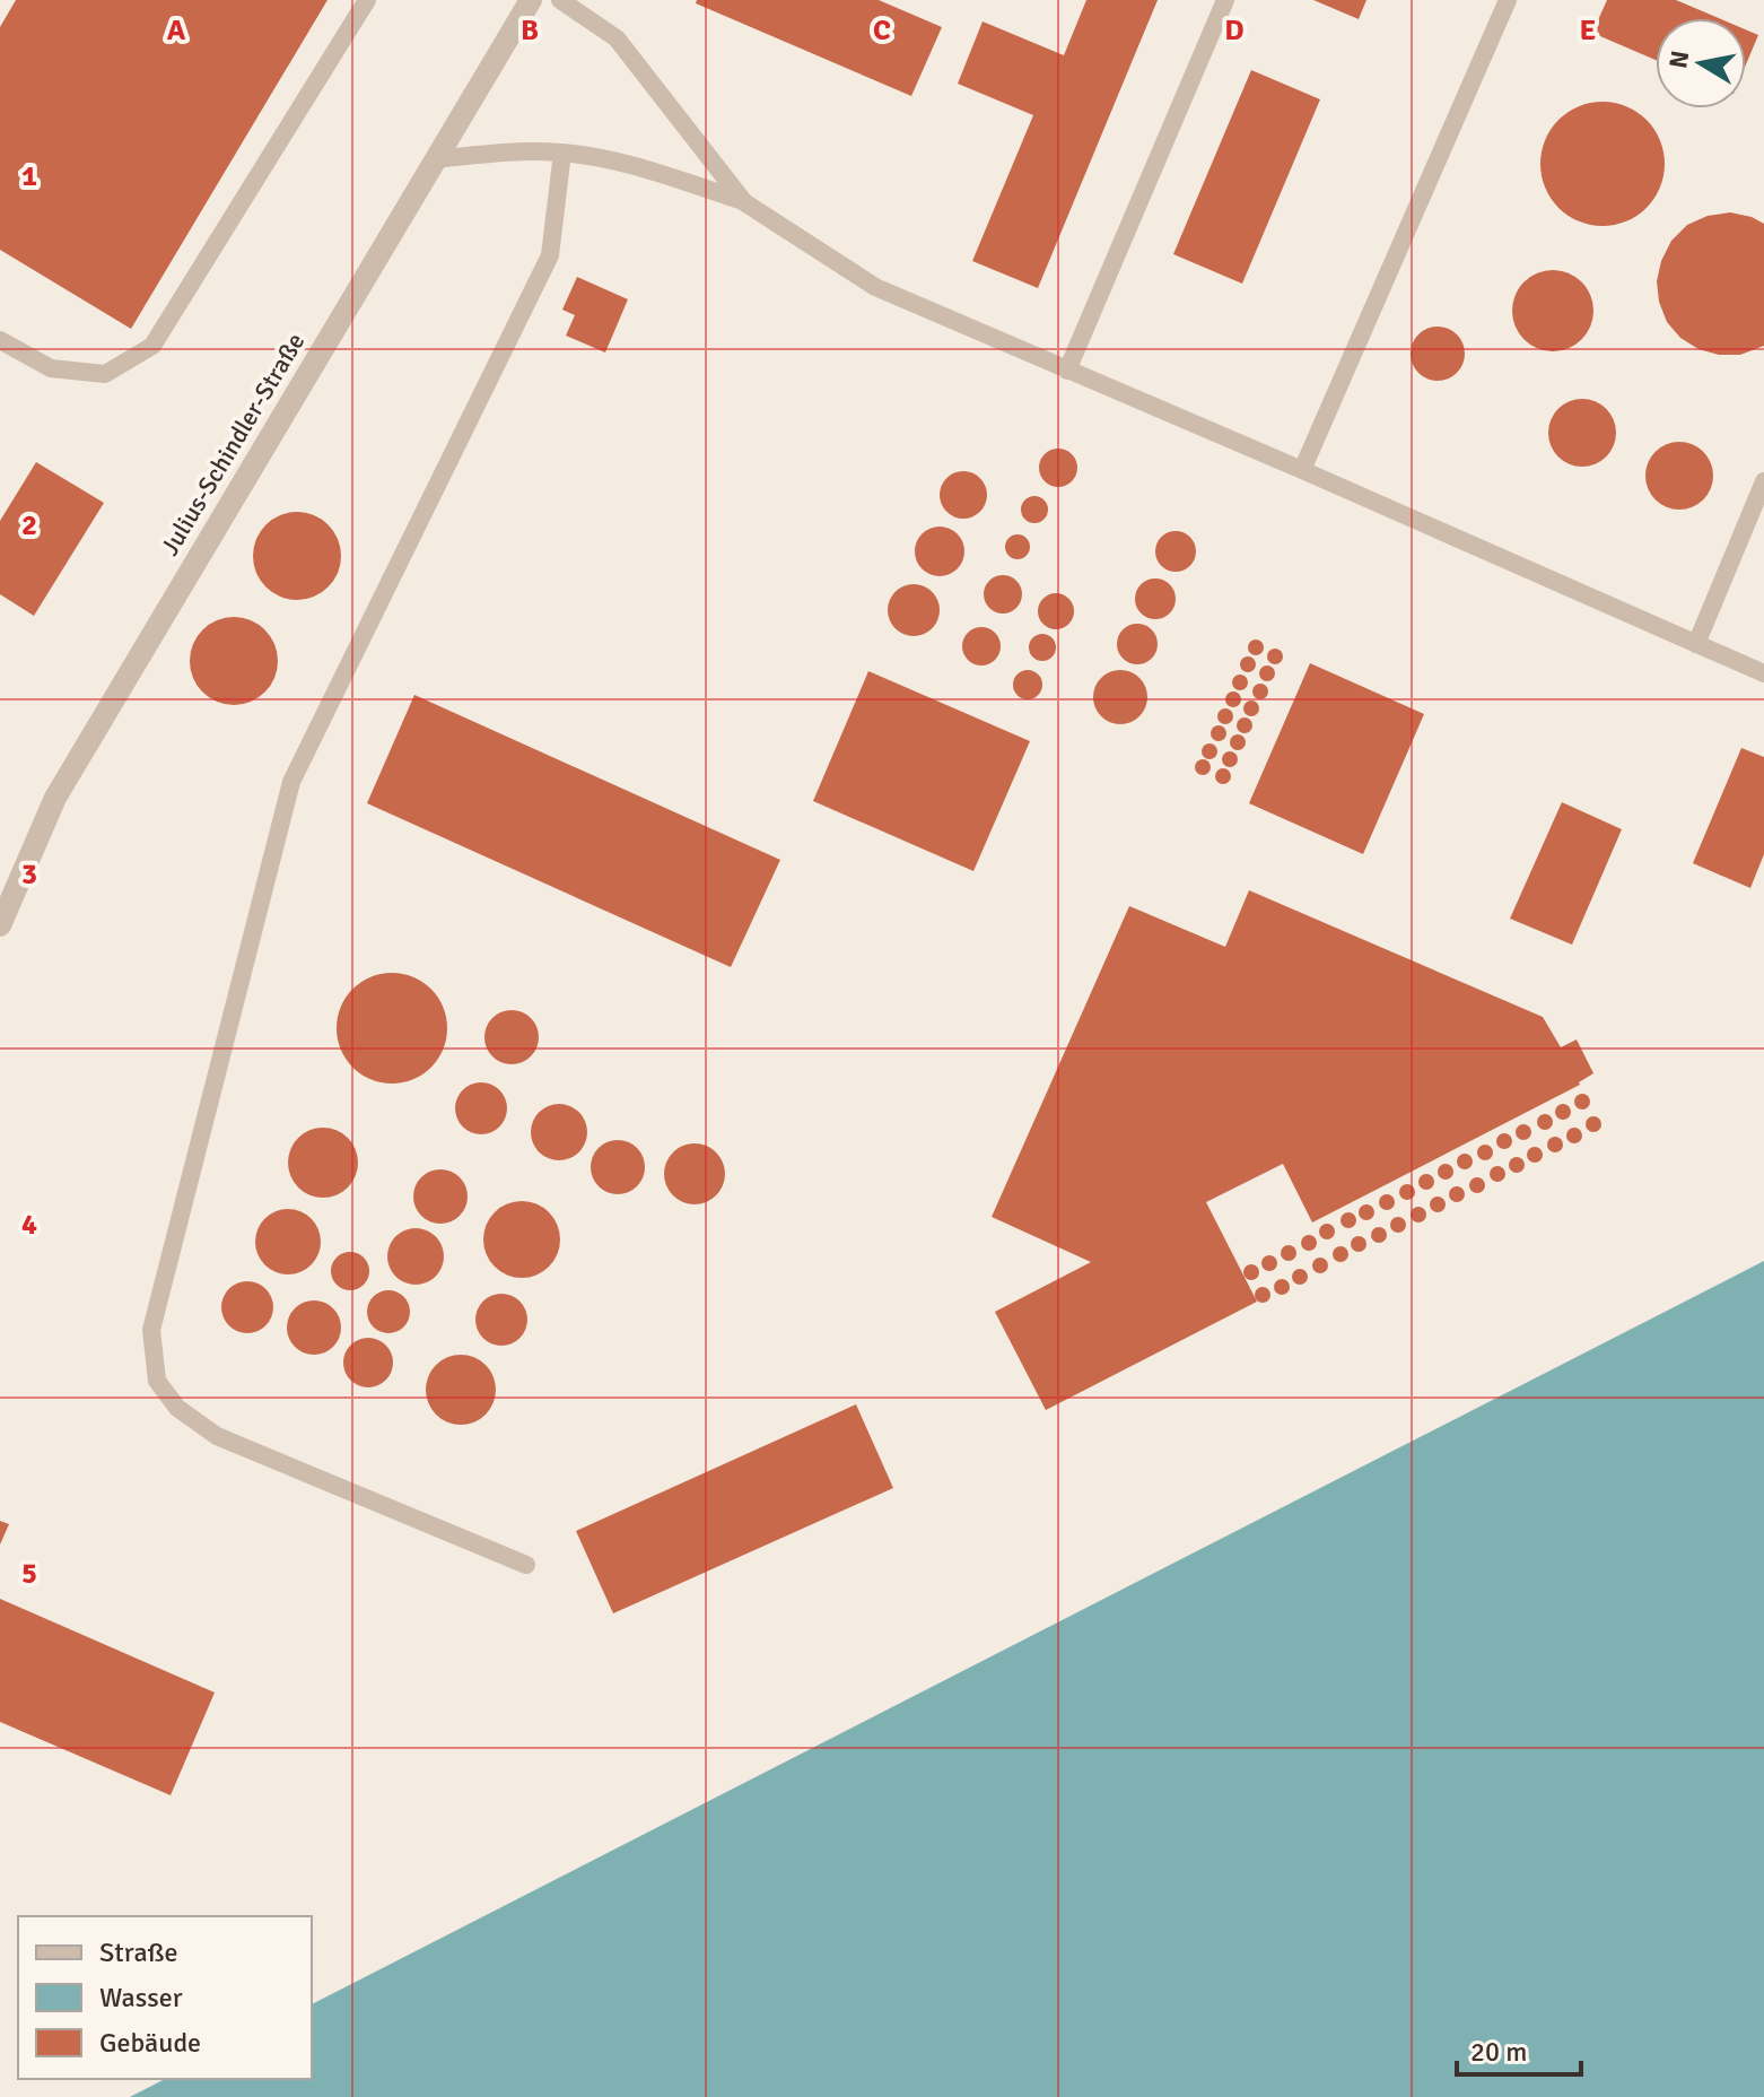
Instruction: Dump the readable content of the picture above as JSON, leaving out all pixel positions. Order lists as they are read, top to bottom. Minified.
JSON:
{"streets":{"street":["Julius-Schindler-Straße"]},"legend":["Straße","Wasser","Gebäude"],"scale_bar":"20 m","north":"left","grid":{"columns":["A","B","C","D","E"],"rows":["1","2","3","4","5"]}}
